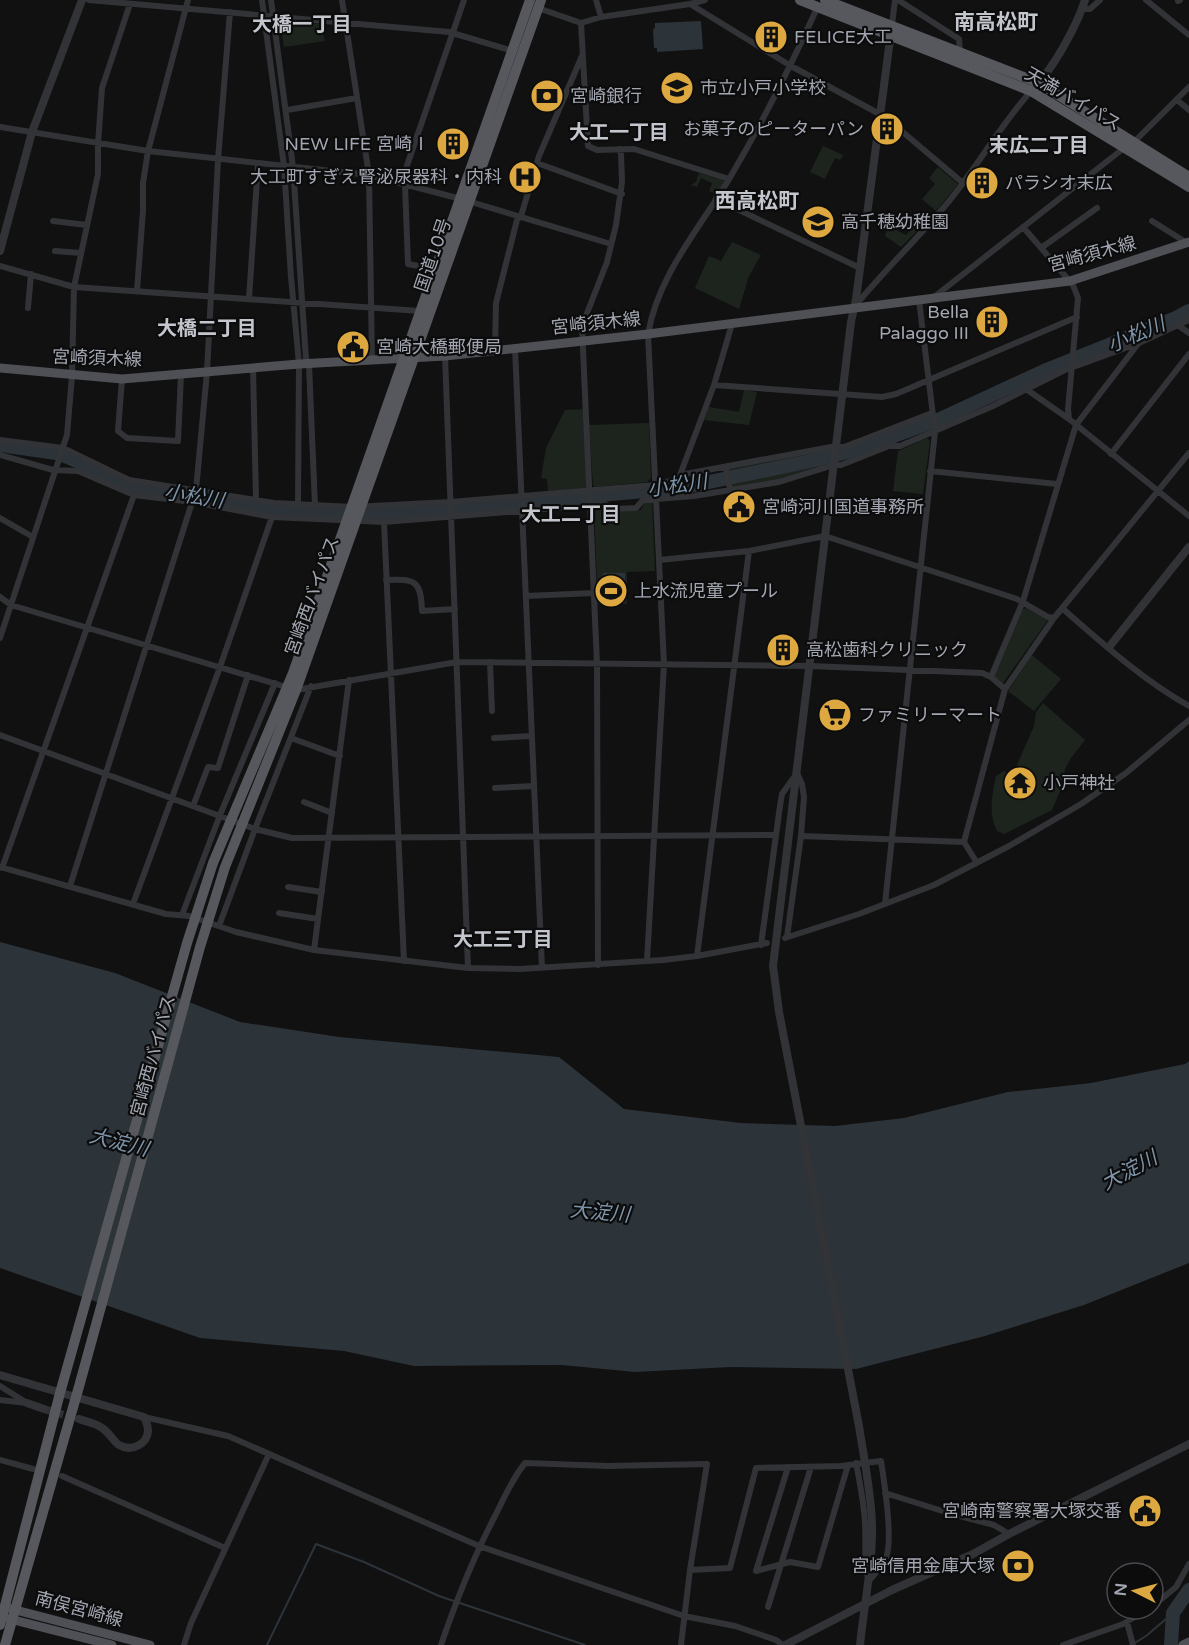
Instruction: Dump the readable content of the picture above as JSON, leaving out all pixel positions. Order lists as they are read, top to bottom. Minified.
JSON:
{"streets":{"highway":["天満バイパス","国道10号","宮崎西バイパス"],"main road":["宮崎須木線","南俣宮崎線"]},"crossings":[["宮崎須木線","国道10号"],["国道10号","宮崎西バイパス"],["宮崎西バイパス","南俣宮崎線"]],"districts":["南高松町","大橋一丁目","大工一丁目","末広二丁目","西高松町","大橋二丁目","大工二丁目","大工三丁目"],"water":["小松川","大淀川"],"places":{"building":["FELICE大工","お菓子のピーターパン","NEW LIFE 宮崎Ⅰ","パラシオ末広","Bella Palaggo III","高松歯科クリニック"],"school or university":["市立小戸小学校","高千穂幼稚園"],"bank":["宮崎銀行","宮崎信用金庫大塚"],"hospital":["大工町すぎえ腎泌尿器科・内科"],"public building":["宮崎大橋郵便局","宮崎河川国道事務所","宮崎南警察署大塚交番"],"sports":["上水流児童プール"],"supermarket":["ファミリーマート"],"temple":["小戸神社"]},"north":"left"}
